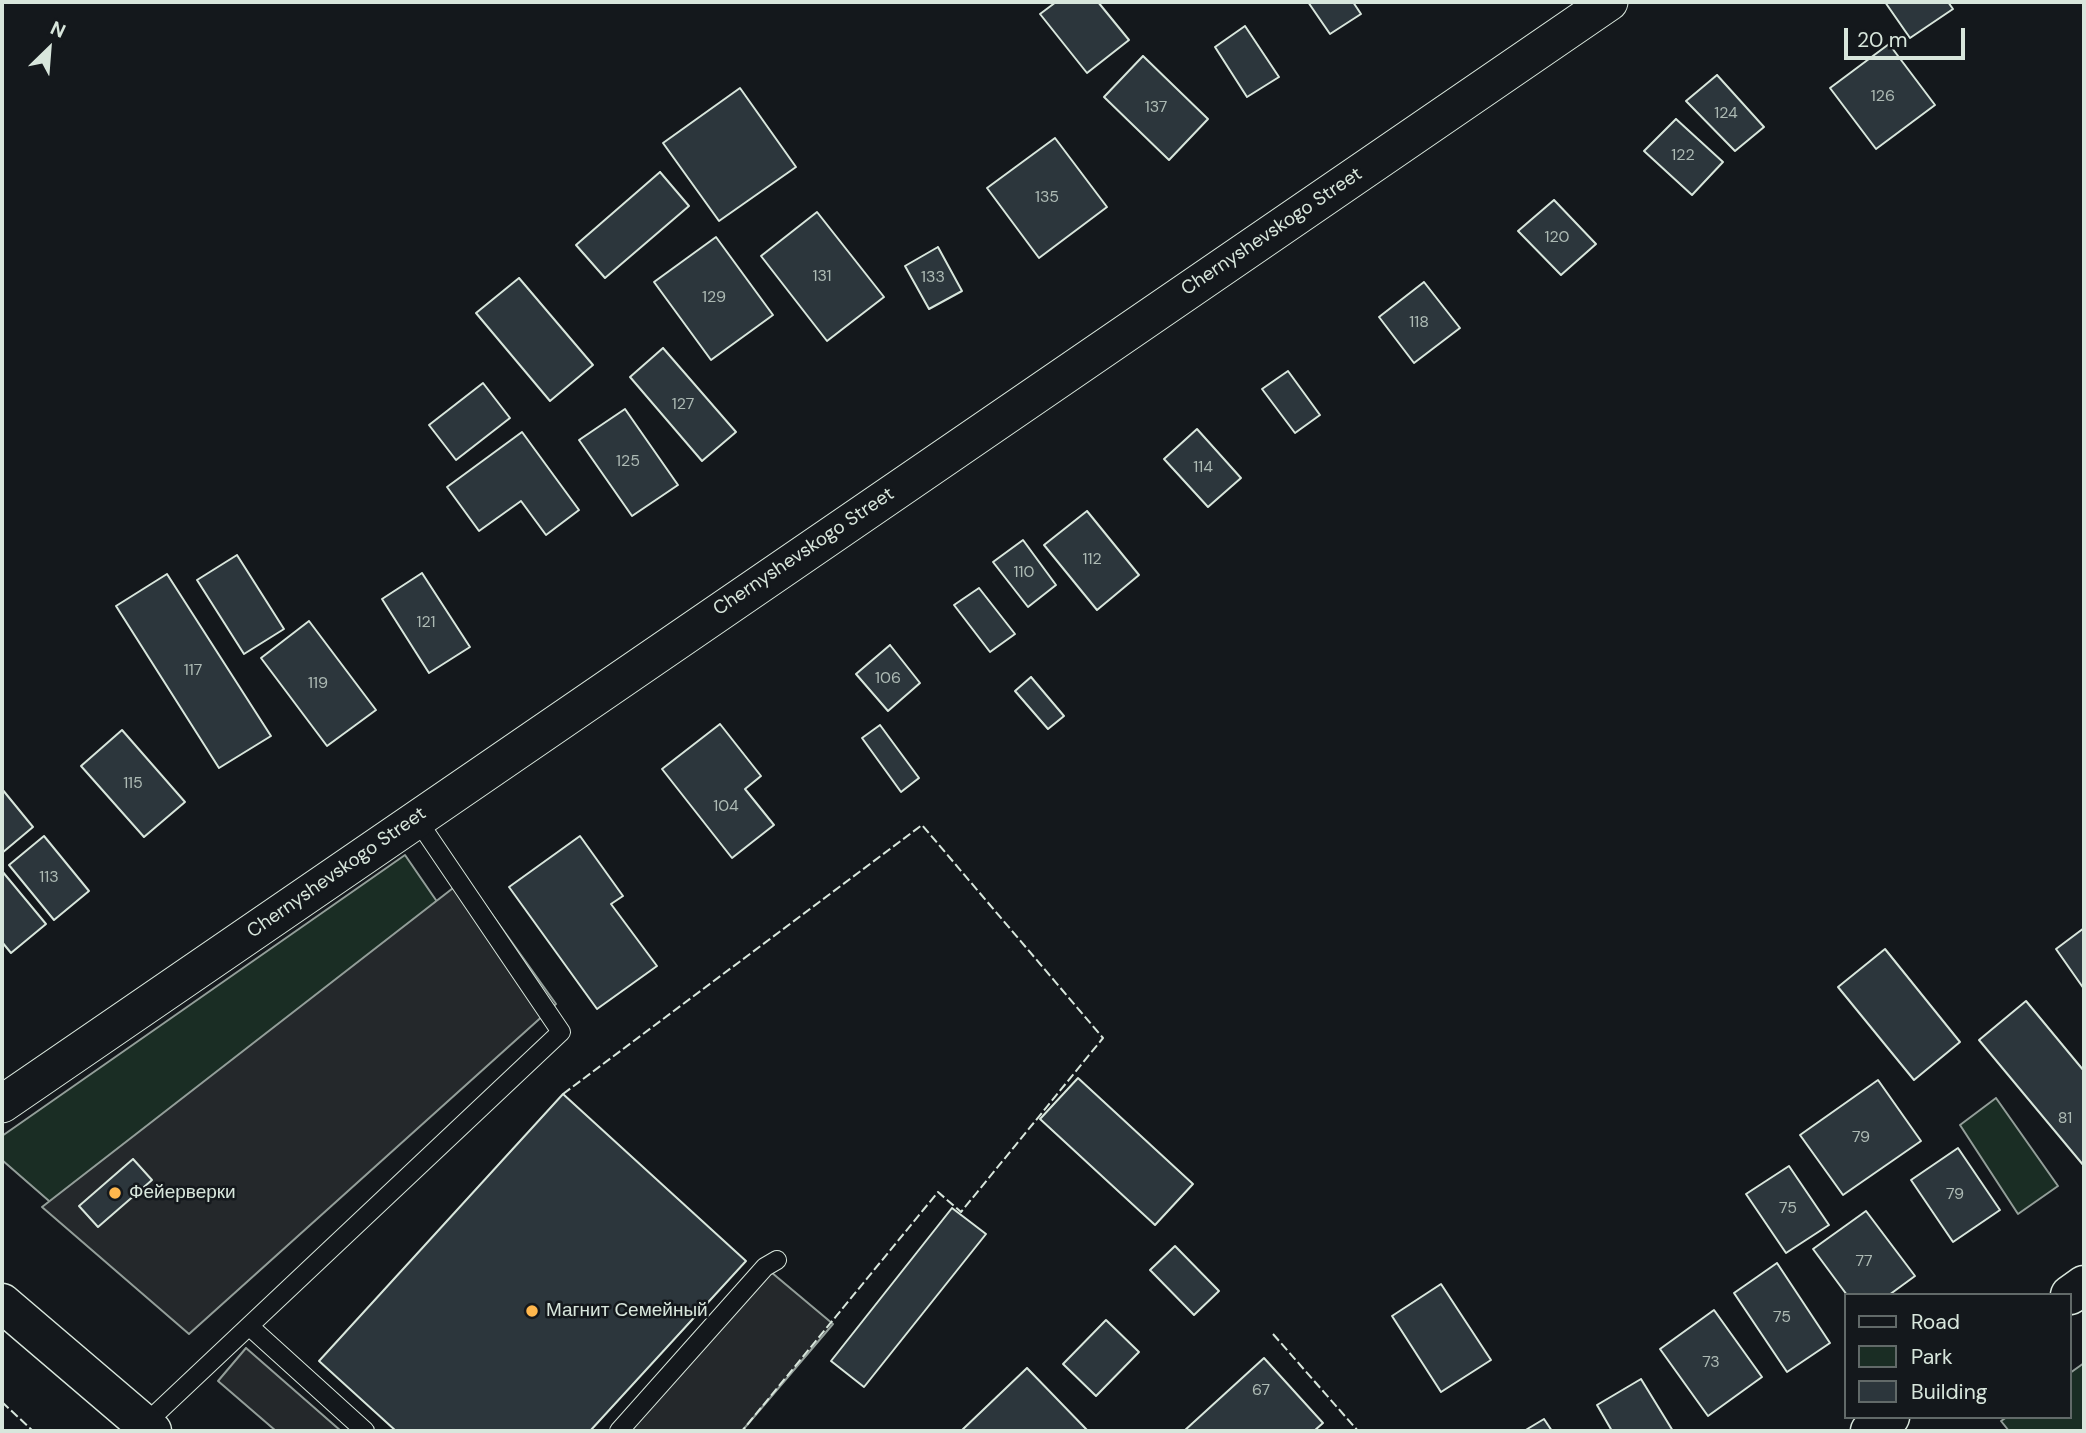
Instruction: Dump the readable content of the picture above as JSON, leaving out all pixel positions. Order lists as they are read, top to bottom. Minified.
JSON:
{"streets":{"street":["Chernyshevskogo Street"]},"places":["Фейерверки","Магнит Семейный"],"house_numbers":["126","137","124","122","135","120","131","133","129","118","127","125","114","112","110","121","117","106","119","115","104","113","81","79","79","75","77","75","73","67"],"legend":["Road","Park","Building"],"scale_bar":"20 m","north":"top right"}
